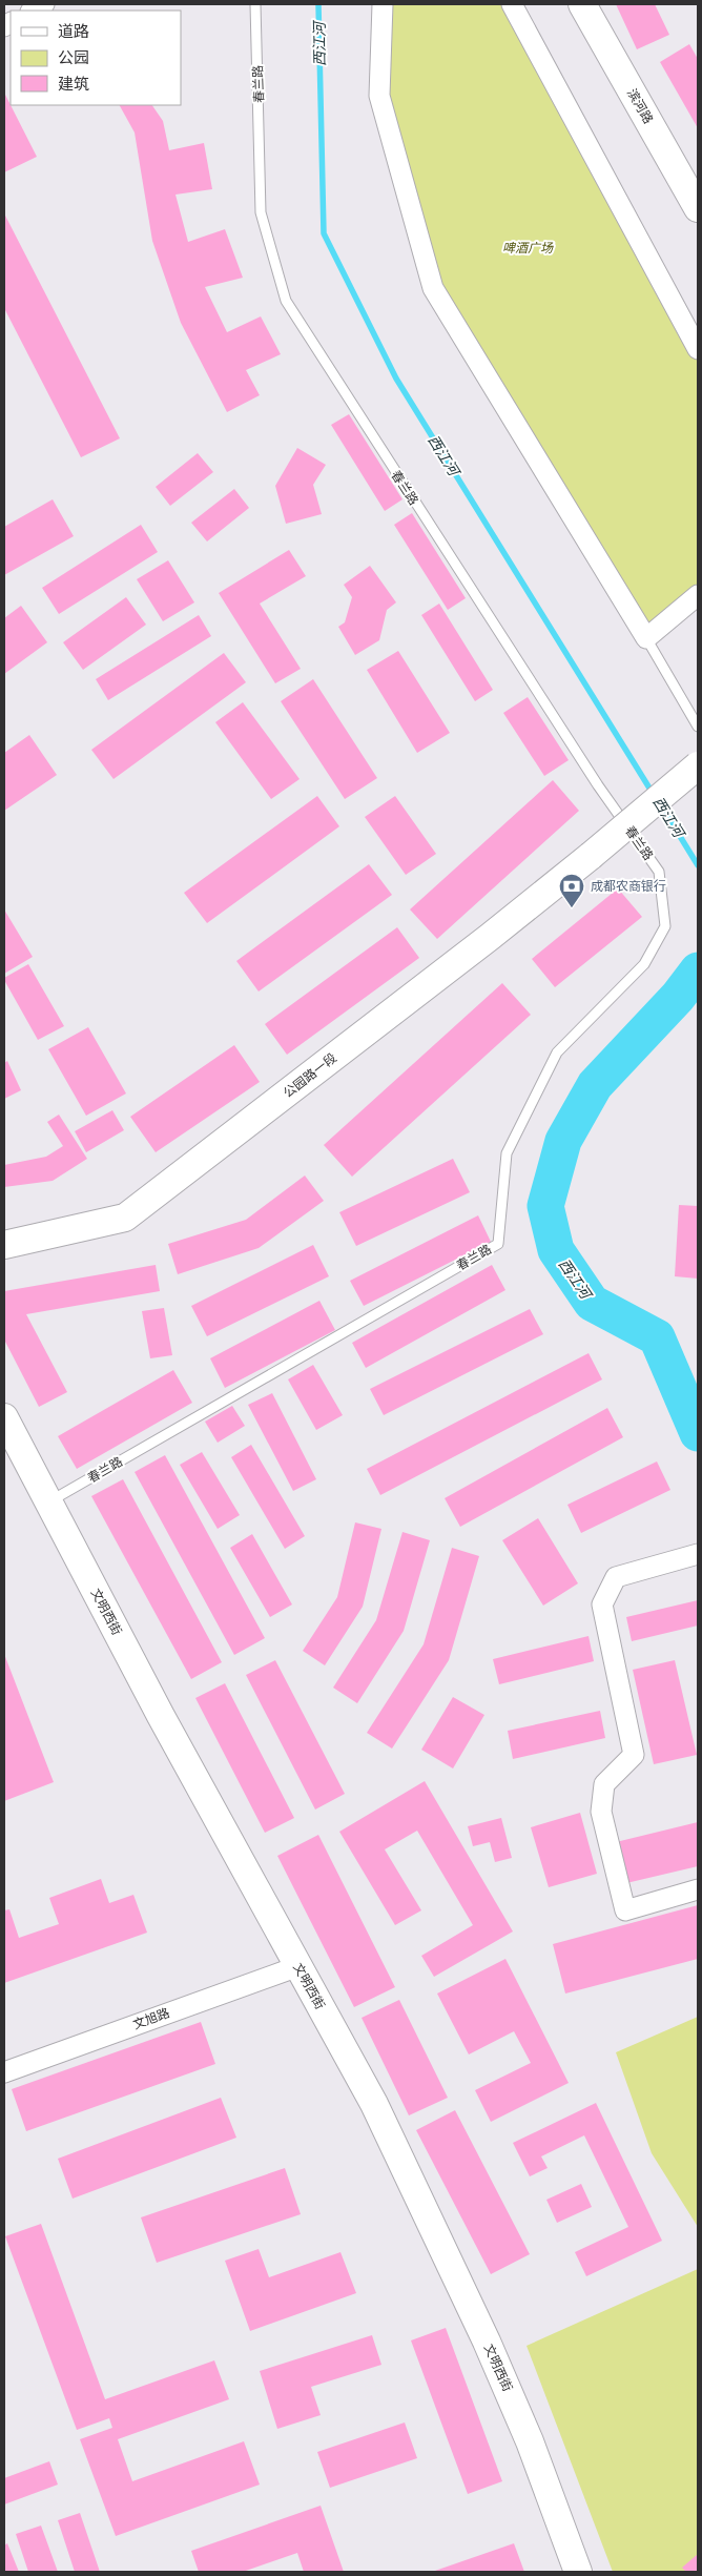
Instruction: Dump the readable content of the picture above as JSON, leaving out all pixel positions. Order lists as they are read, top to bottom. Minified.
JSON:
{"streets":{"street":["滨河路","公园路一段","文明西街","文旭路"],"lane":["春兰路"]},"crossings":[["春兰路","文明西街"],["文明西街","文旭路"]],"water":["西江河"],"parks":["啤酒广场"],"places":{"bank":["成都农商银行"]},"legend":["道路","公园","建筑"]}
